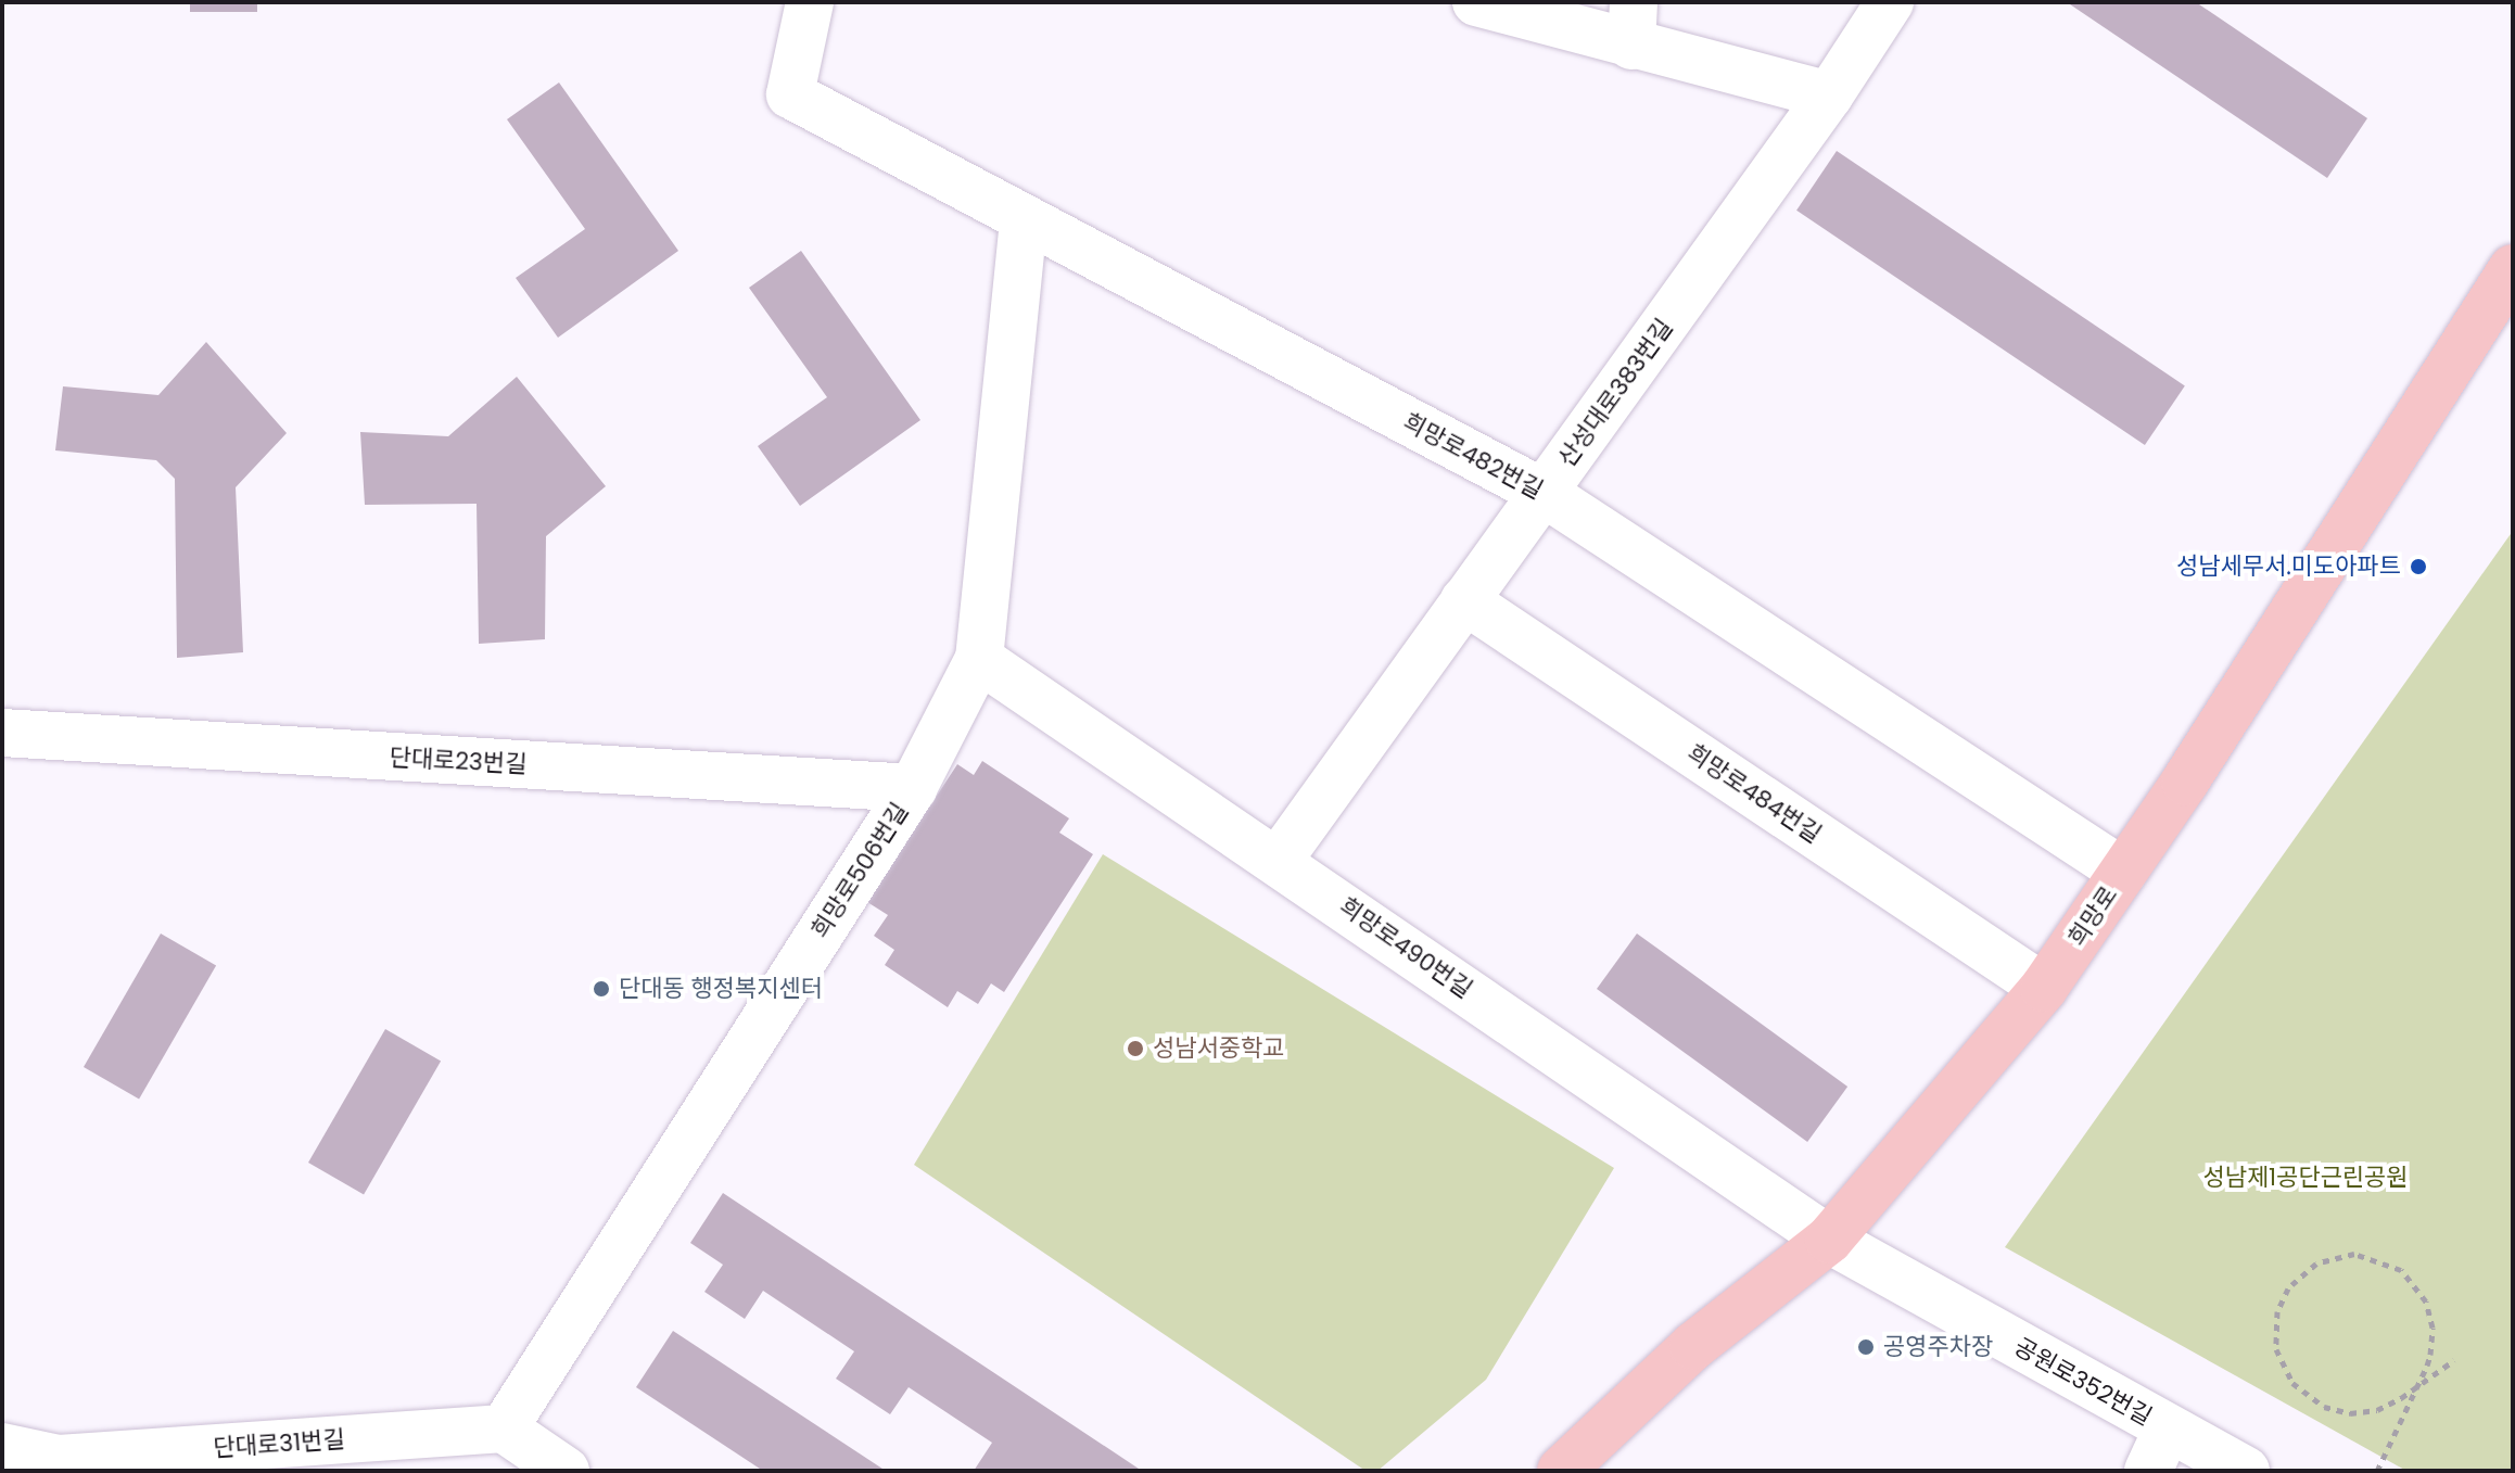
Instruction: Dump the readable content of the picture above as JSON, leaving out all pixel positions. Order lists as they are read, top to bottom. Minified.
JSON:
{"streets":{"main road":["희망로"],"street":["산성대로383번길","희망로482번길","단대로23번길","희망로484번길","희망로506번길","희망로490번길","공원로352번길","단대로31번길"]},"crossings":[["산성대로383번길","희망로482번길"],["산성대로383번길","희망로484번길"],["산성대로383번길","희망로490번길"],["희망로482번길","희망로506번길"],["희망로482번길","희망로"],["단대로23번길","희망로506번길"],["희망로484번길","희망로"],["희망로506번길","희망로490번길"],["희망로506번길","단대로31번길"],["희망로","희망로490번길"],["희망로","공원로352번길"],["희망로490번길","공원로352번길"]],"parks":["성남제1공단근린공원"],"places":["성남세무서.미도아파트","단대동 행정복지센터","성남서중학교","공영주차장"]}
